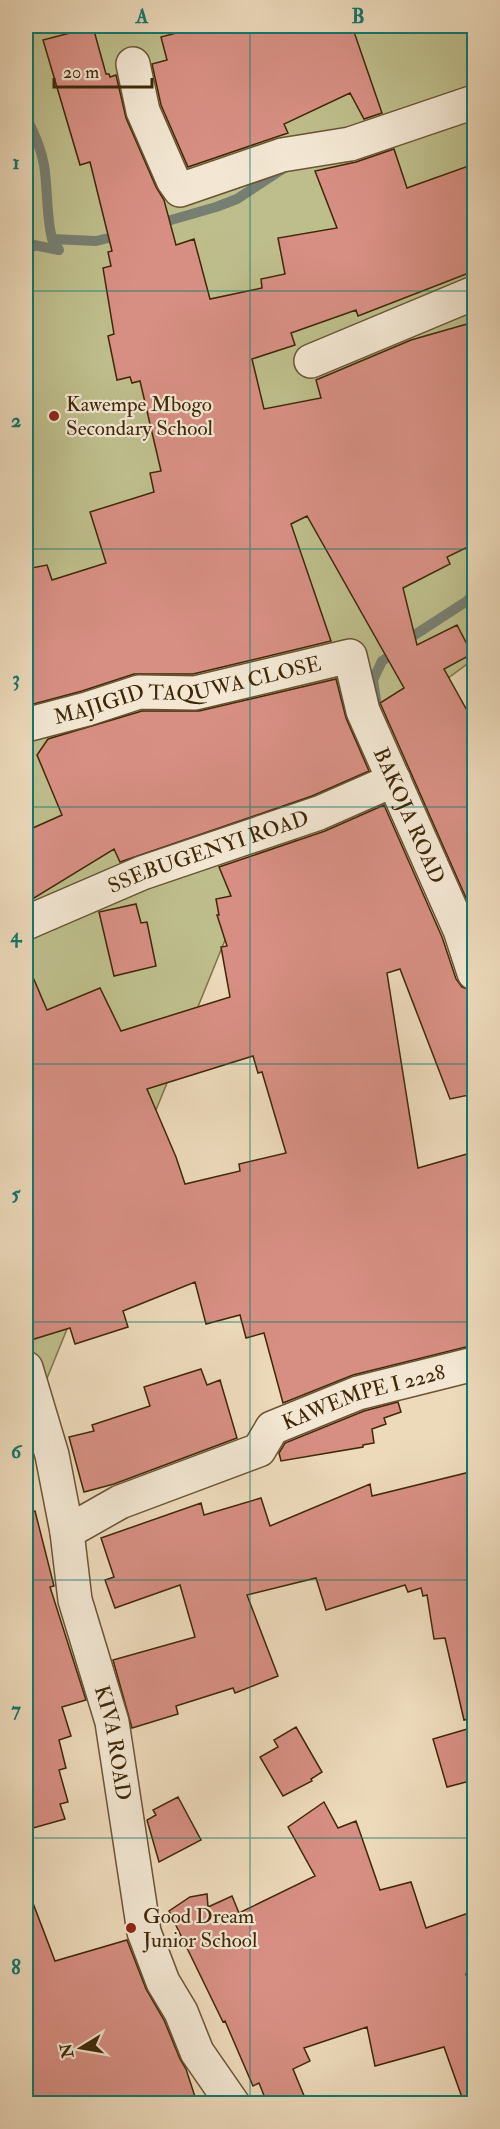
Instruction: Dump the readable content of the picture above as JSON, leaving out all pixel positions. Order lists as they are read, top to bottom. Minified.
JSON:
{"streets":{"street":["MAJIGID TAQUWA CLOSE","BAKOJA ROAD","SSEBUGENYI ROAD","KAWEMPE I 2228","KIVA ROAD"]},"crossings":[["MAJIGID TAQUWA CLOSE","BAKOJA ROAD"],["BAKOJA ROAD","SSEBUGENYI ROAD"],["KAWEMPE I 2228","KIVA ROAD"]],"places":["Kawempe Mbogo Secondary School","Good Dream Junior School"],"scale_bar":"20 m","north":"left","grid":{"columns":["A","B"],"rows":["1","2","3","4","5","6","7","8"]}}
